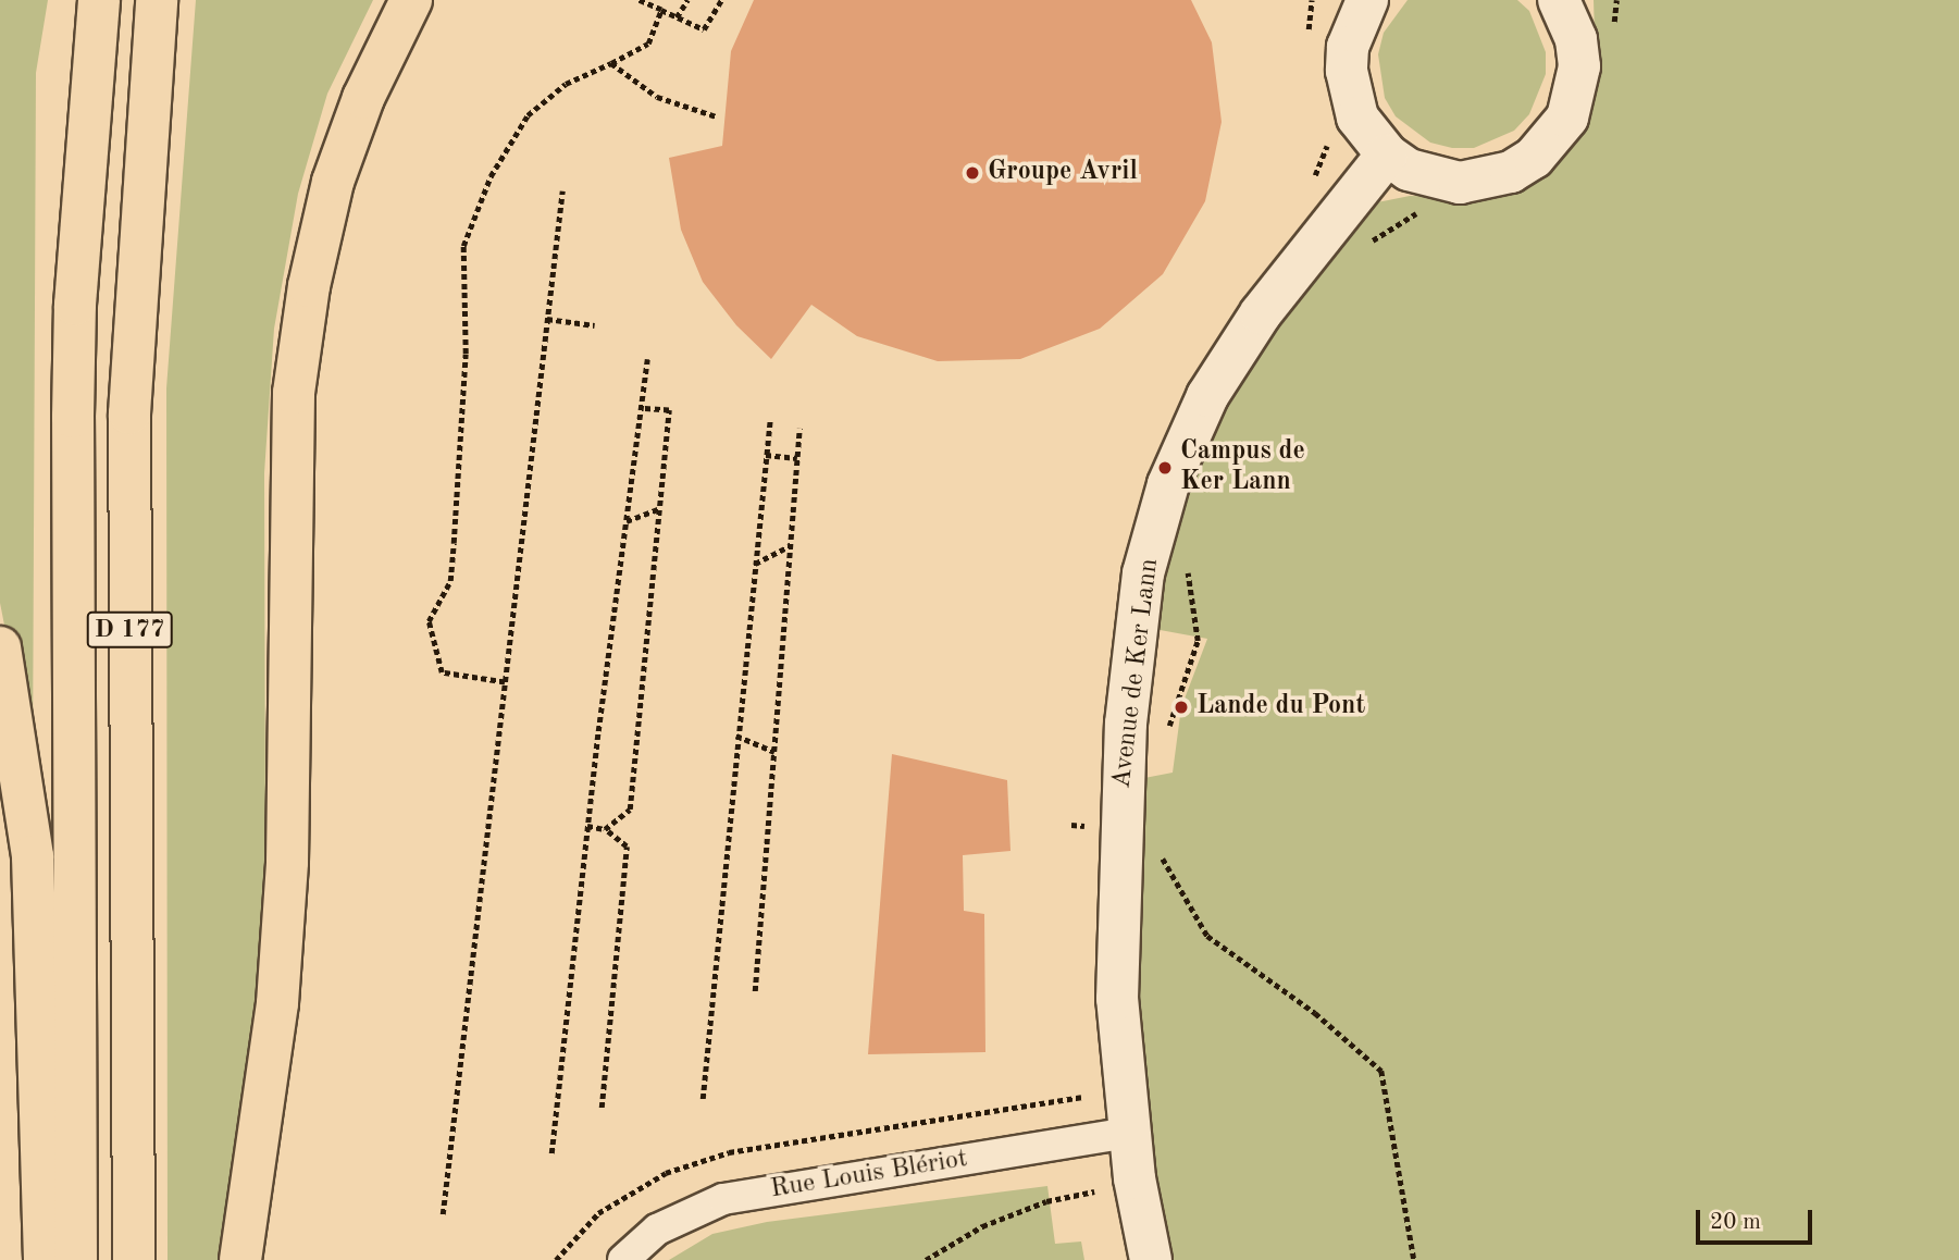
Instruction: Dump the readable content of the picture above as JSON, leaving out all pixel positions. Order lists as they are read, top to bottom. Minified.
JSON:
{"streets":{"highway":["D 177"],"street":["Avenue de Ker Lann","Rue Louis Blériot"]},"crossings":[["Avenue de Ker Lann","Rue Louis Blériot"]],"places":["Groupe Avril","Campus de Ker Lann","Lande du Pont"],"scale_bar":"20 m"}
